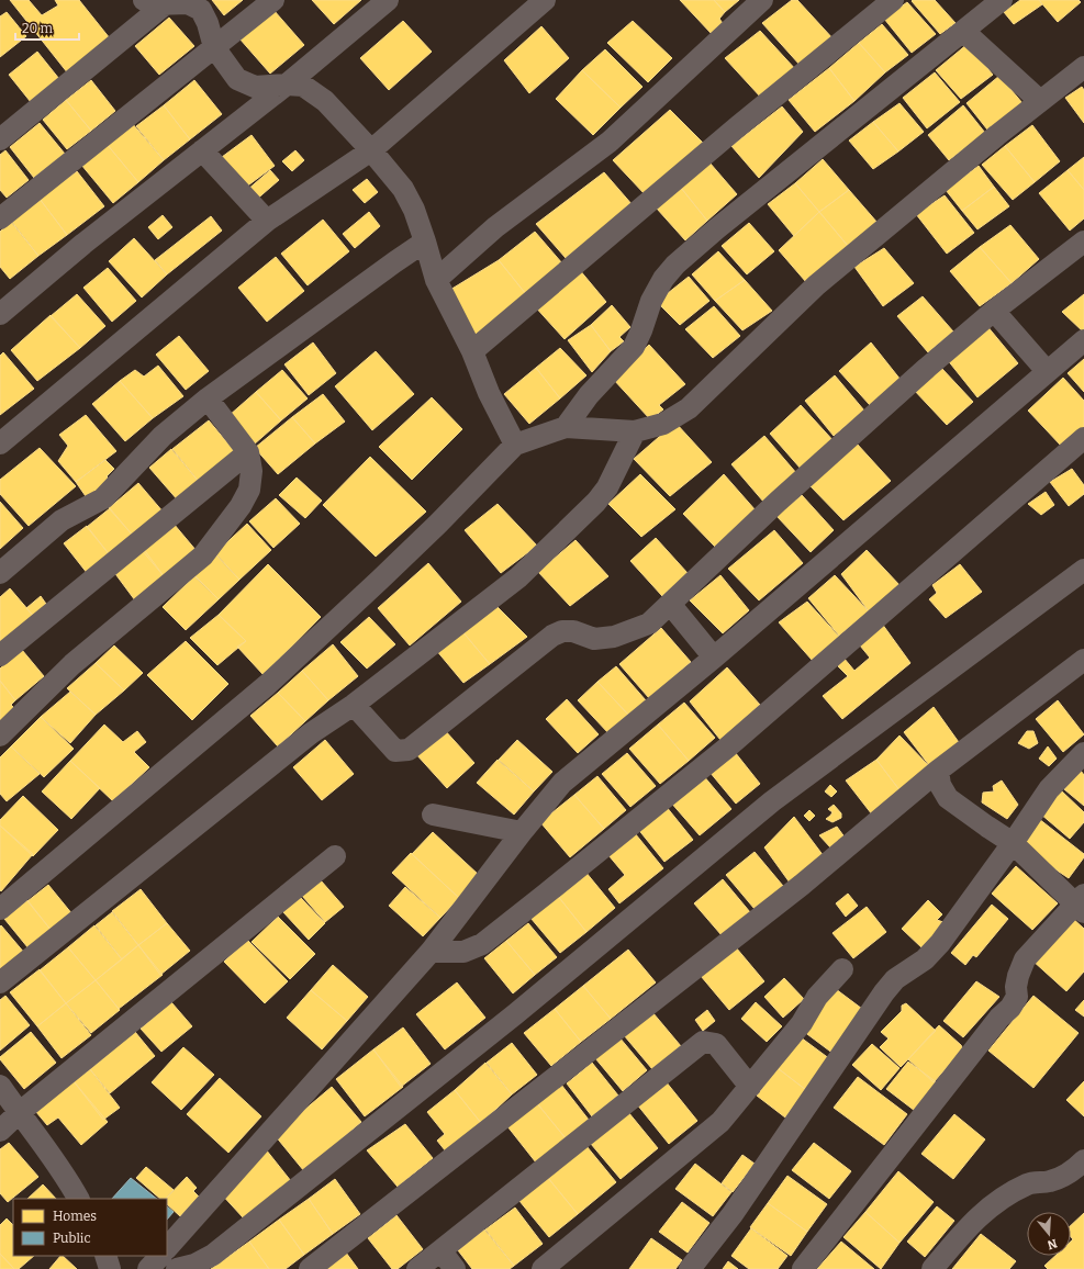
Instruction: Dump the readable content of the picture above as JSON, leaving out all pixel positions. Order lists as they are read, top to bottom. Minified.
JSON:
{"legend":["Homes","Public"],"scale_bar":"20 m","north":"bottom"}
